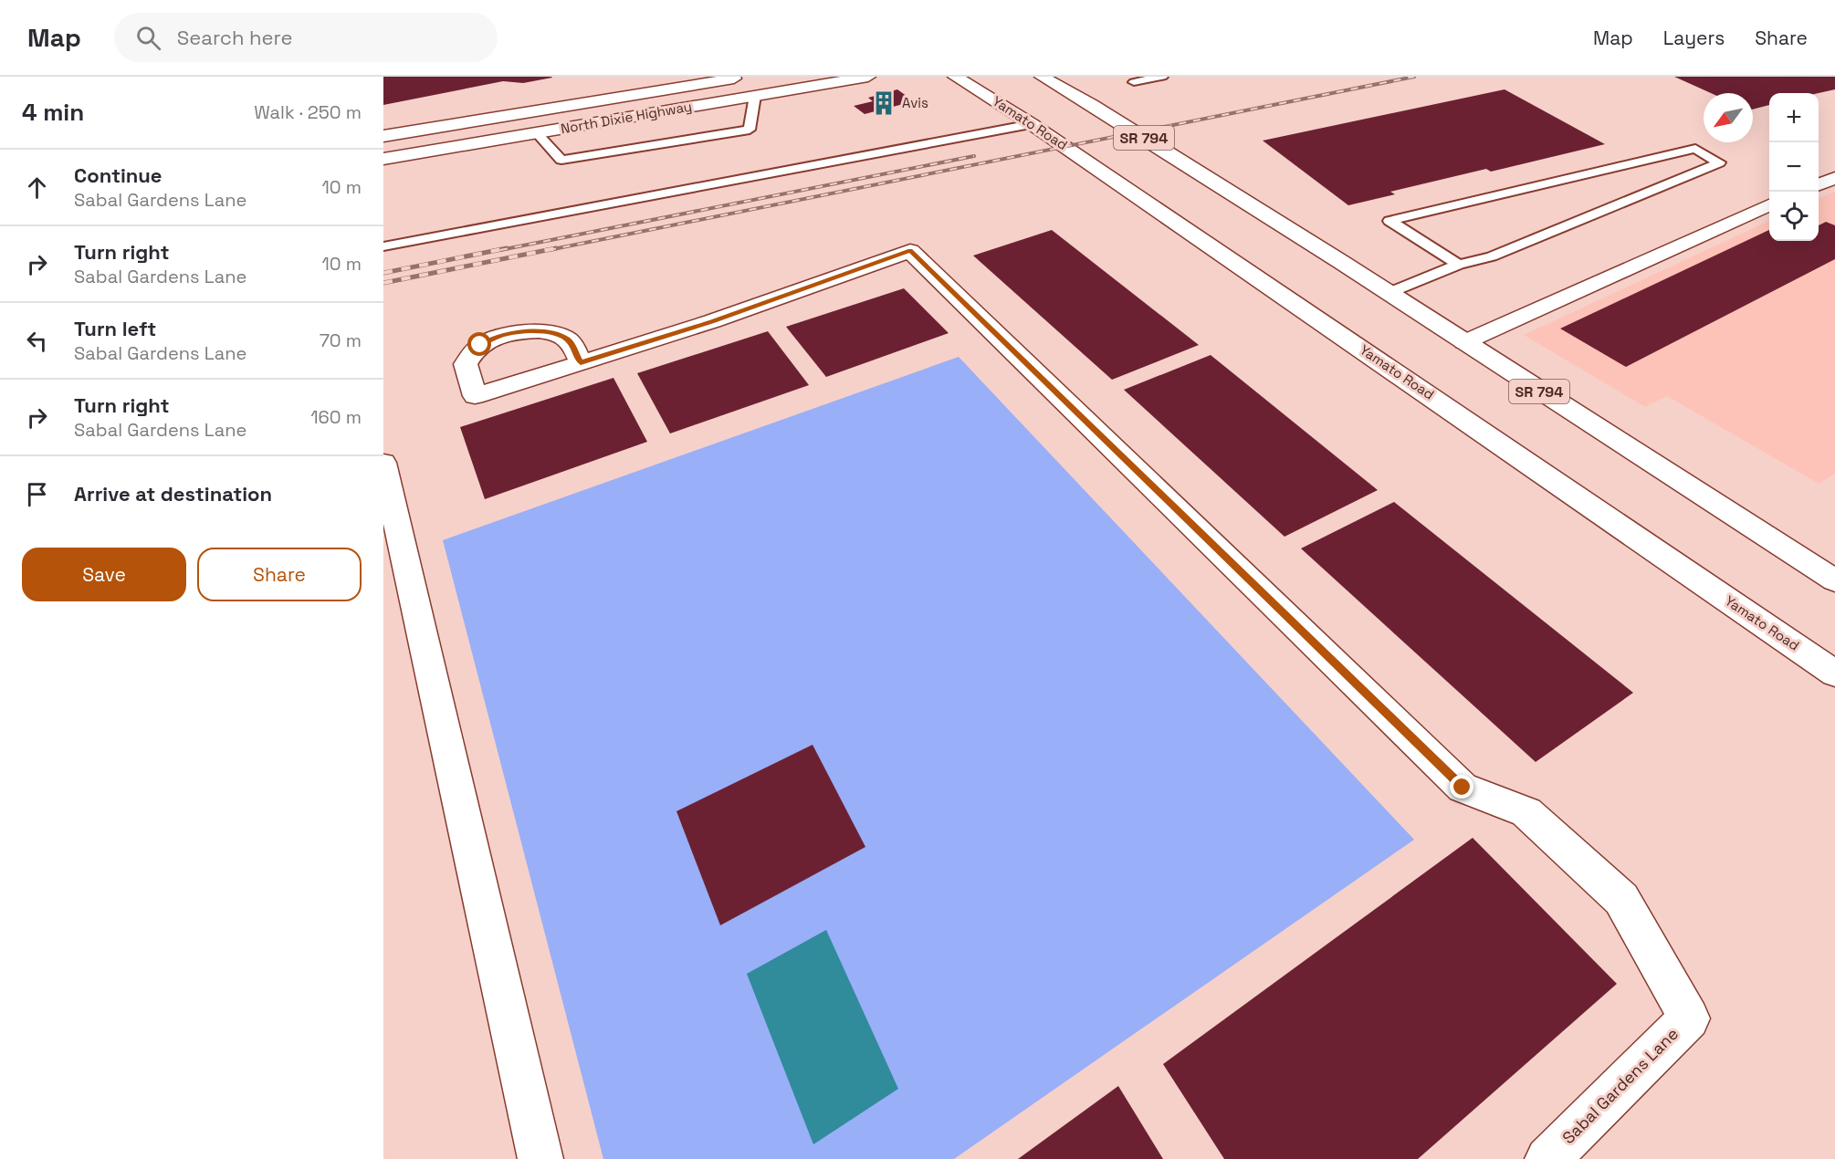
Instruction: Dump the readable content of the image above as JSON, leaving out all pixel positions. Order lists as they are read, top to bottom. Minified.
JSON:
{"streets":{"street":["North Dixie Highway","Yamato Road","SR 794","Sabal Gardens Lane"]},"places":{"building":["Avis"]},"north":"bottom left","page":{"header":"Map","search":"Search here","nav":["Map","Layers","Share"],"heading":["4 min","Walk · 250 m"],"map_buttons":["+","−"],"list":[["Continue","Sabal Gardens Lane","10 m"],["Turn right","Sabal Gardens Lane","10 m"],["Turn left","Sabal Gardens Lane","70 m"],["Turn right","Sabal Gardens Lane","160 m"],"Arrive at destination"],"buttons":["Save","Share"]}}
